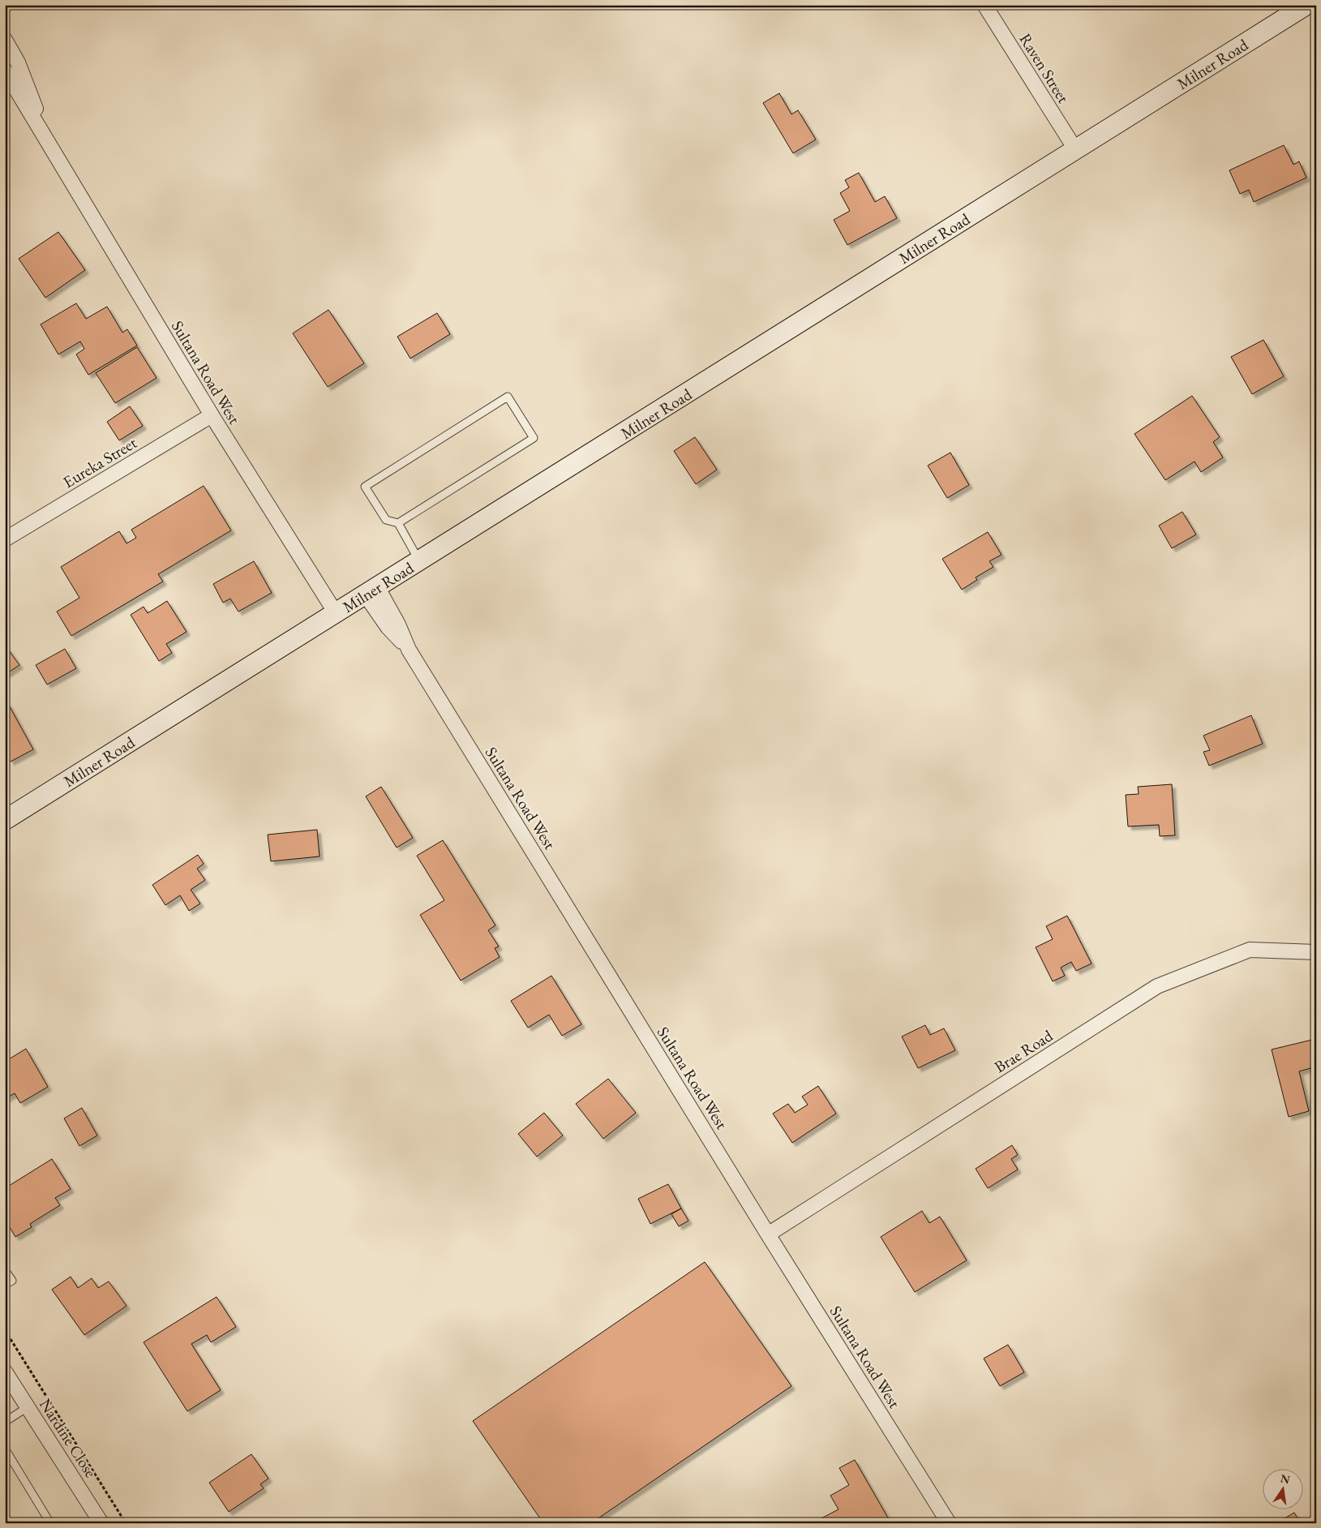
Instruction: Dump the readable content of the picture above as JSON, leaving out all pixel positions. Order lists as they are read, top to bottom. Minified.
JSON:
{"streets":{"street":["Milner Road","Raven Street","Sultana Road West","Eureka Street","Brae Road","Nardine Close"]},"crossings":[["Milner Road","Raven Street"],["Milner Road","Sultana Road West"],["Sultana Road West","Eureka Street"],["Sultana Road West","Brae Road"]],"north":"top"}
